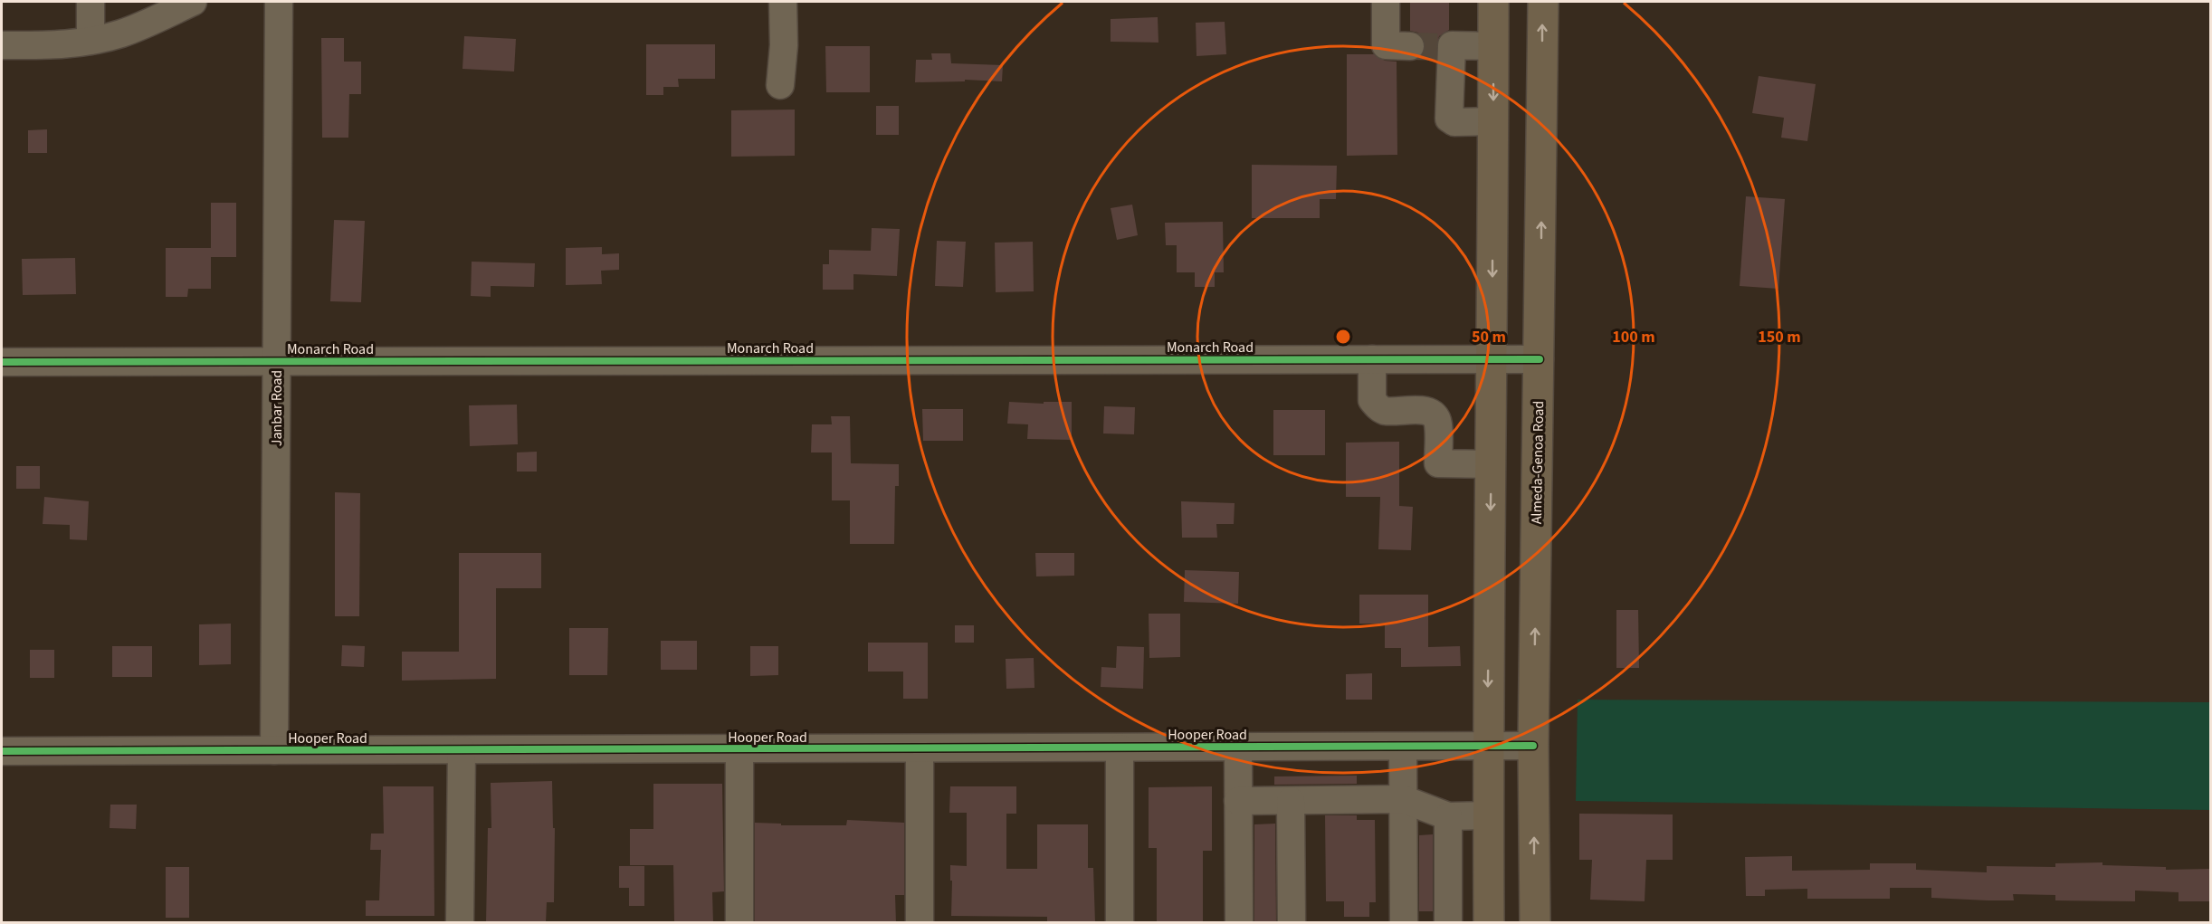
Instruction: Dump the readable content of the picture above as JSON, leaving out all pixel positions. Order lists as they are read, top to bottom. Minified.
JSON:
{"streets":{"main road":["Almeda-Genoa Road"],"street":["Monarch Road","Janbar Road","Hooper Road"]},"crossings":[["Monarch Road","Janbar Road"],["Monarch Road","Almeda-Genoa Road"],["Janbar Road","Hooper Road"],["Almeda-Genoa Road","Hooper Road"]],"rings":["50 m","100 m","150 m"]}
